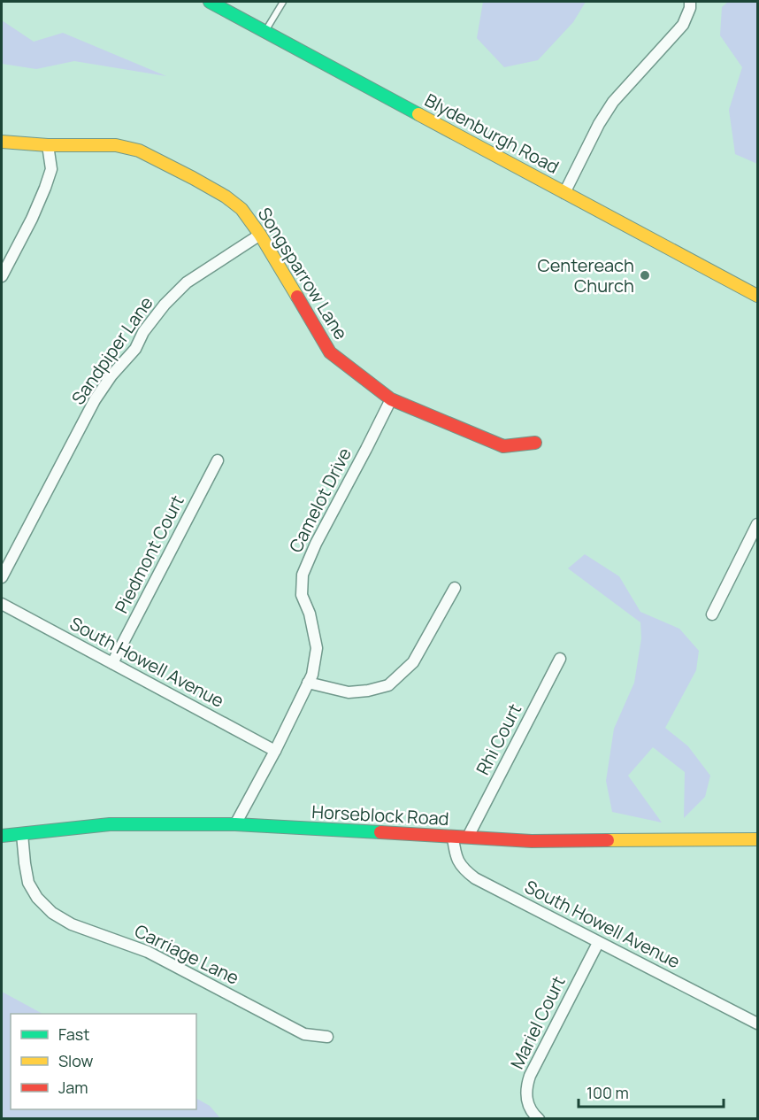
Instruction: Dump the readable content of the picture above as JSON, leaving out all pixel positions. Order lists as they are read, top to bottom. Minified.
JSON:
{"streets":{"street":["Blydenburgh Road","Songsparrow Lane","Sandpiper Lane","Camelot Drive","Piedmont Court","South Howell Avenue","Rhi Court","Horseblock Road","Carriage Lane","Mariel Court"]},"crossings":[["Songsparrow Lane","Sandpiper Lane"],["Songsparrow Lane","Camelot Drive"],["Camelot Drive","South Howell Avenue"],["Camelot Drive","Horseblock Road"],["Piedmont Court","South Howell Avenue"],["South Howell Avenue","Horseblock Road"],["South Howell Avenue","Mariel Court"],["Rhi Court","Horseblock Road"],["Horseblock Road","Carriage Lane"]],"places":["Centereach Church"],"legend":["Fast","Slow","Jam"],"scale_bar":"100 m"}
